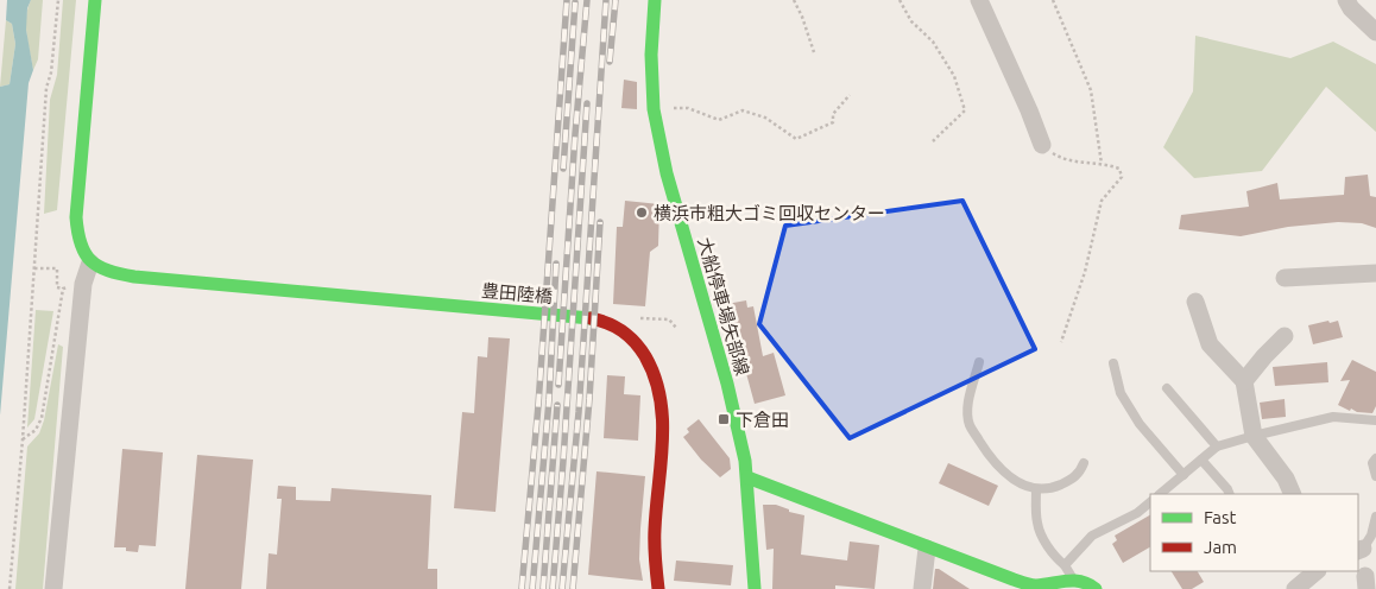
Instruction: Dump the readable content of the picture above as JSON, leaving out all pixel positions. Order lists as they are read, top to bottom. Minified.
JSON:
{"streets":{"street":["豊田陸橋","大船停車場矢部線"]},"places":{"other":["横浜市粗大ゴミ回収センター"],"transit":["下倉田"]},"legend":["Fast","Jam"]}
